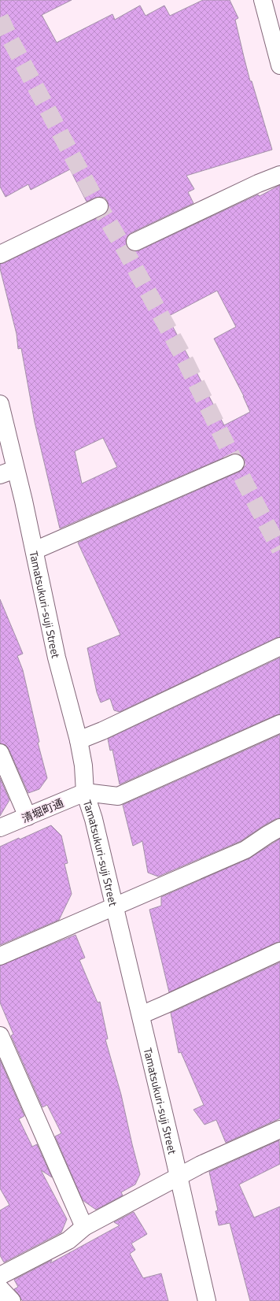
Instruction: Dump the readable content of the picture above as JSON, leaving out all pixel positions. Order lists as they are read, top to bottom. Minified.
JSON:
{"streets":{"street":["Tamatsukuri-suji Street","清堀町通"]},"crossings":[["Tamatsukuri-suji Street","清堀町通"]]}
